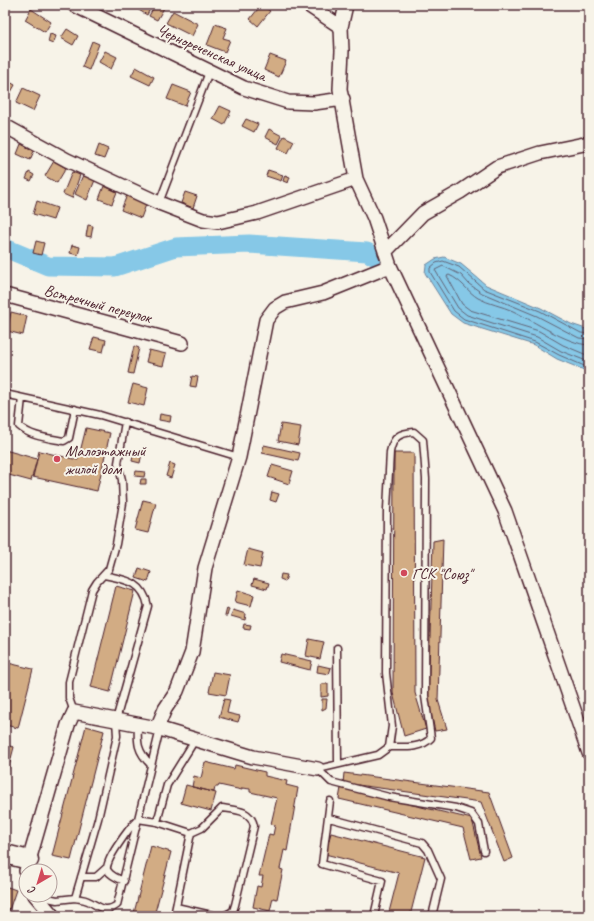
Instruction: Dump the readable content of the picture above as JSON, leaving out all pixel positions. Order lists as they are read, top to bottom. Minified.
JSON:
{"streets":{"street":["Чернореченская улица","Встречный переулок"]},"places":["Малоэтажный жилой дом","ГСК \"Союз\""],"north":"bottom left"}
